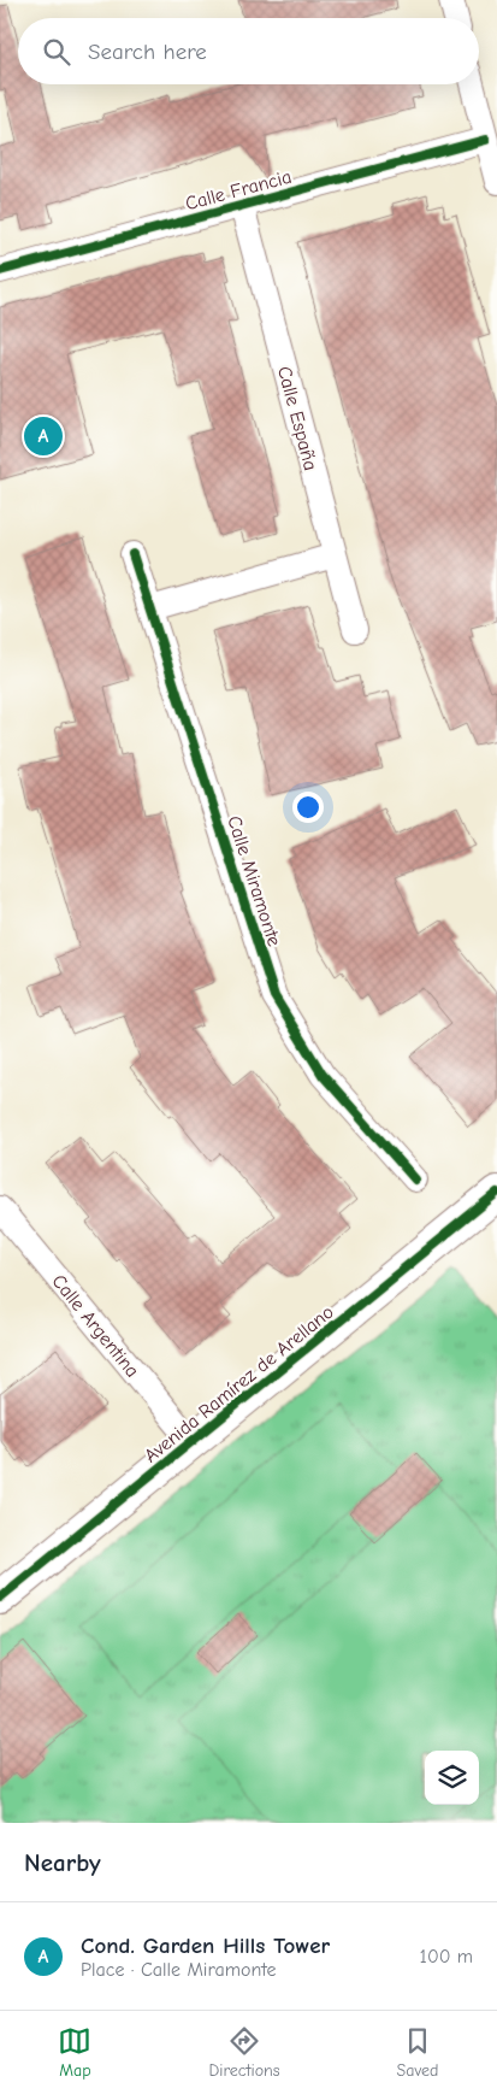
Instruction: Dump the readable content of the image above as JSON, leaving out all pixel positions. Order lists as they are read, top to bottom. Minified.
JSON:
{"streets":{"street":["Calle Francia","Calle España","Calle Miramonte","Calle Argentina","Avenida Ramírez de Arellano"]},"crossings":[["Calle Francia","Calle España"],["Calle Argentina","Avenida Ramírez de Arellano"]],"page":{"search":"Search here","pins":"A","heading":"Nearby","list":[{"mark":"A","name":"Cond. Garden Hills Tower","note":"Place · Calle Miramonte","value":"100 m"}],"nav":["Map","Directions","Saved"]}}
